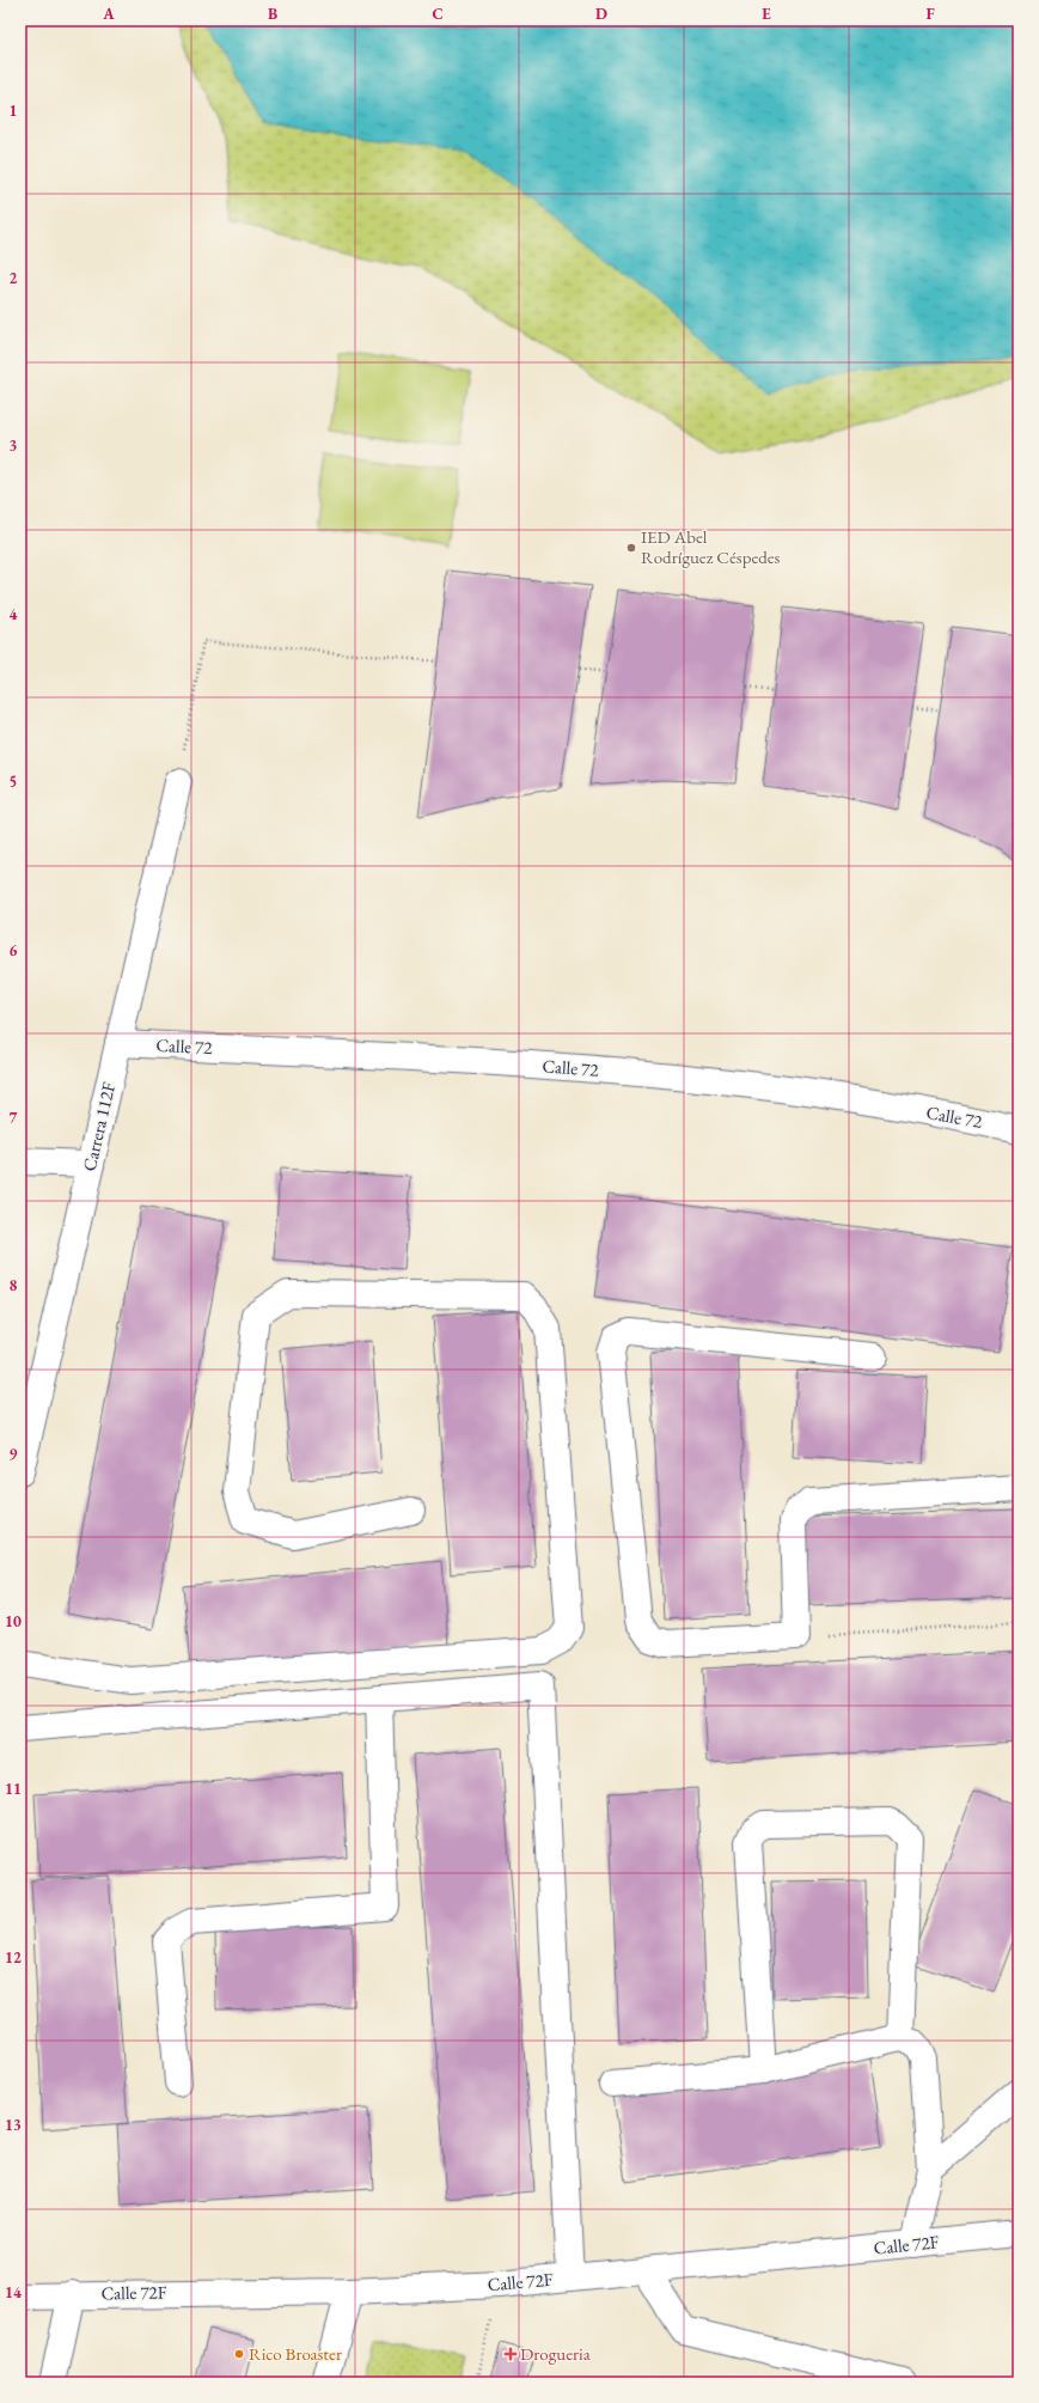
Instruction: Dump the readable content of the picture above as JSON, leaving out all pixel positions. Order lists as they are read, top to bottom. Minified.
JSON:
{"streets":{"street":["Calle 72","Carrera 112F","Calle 72F"]},"crossings":[["Calle 72","Carrera 112F"]],"places":{"other":["IED Abel Rodríguez Céspedes","Rico Broaster"],"health":["Drogueria"]},"grid":{"columns":["A","B","C","D","E","F"],"rows":["1","2","3","4","5","6","7","8","9","10","11","12","13","14"]}}
